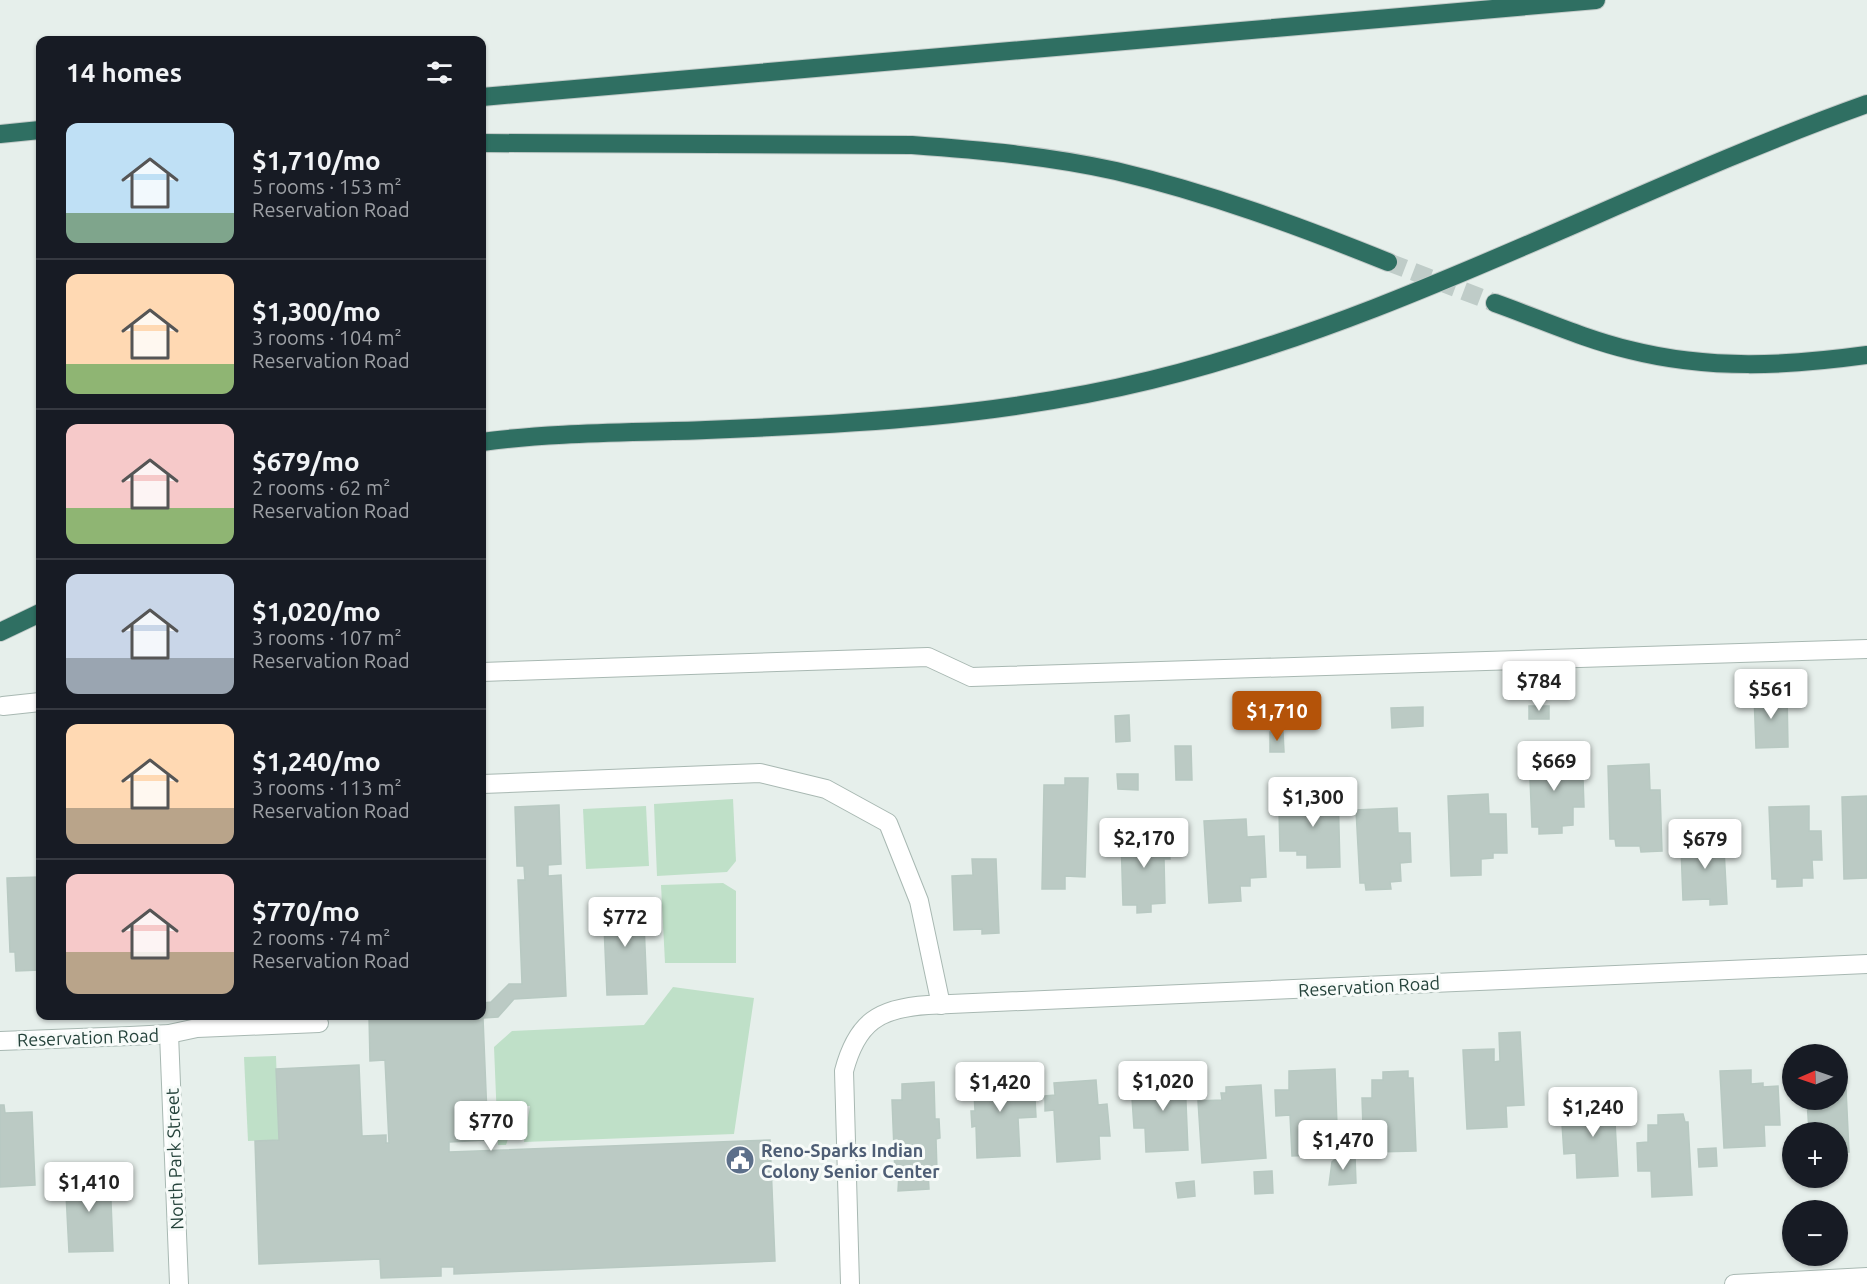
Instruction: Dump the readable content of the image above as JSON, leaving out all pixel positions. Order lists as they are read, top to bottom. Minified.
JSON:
{"streets":{"street":["Reservation Road","North Park Street"]},"crossings":[["Reservation Road","North Park Street"]],"places":{"public building":["Reno-Sparks Indian Colony Senior Center"]},"north":"left","page":{"heading":"14 homes","list":[{"name":"$1,710/mo","note":"5 rooms · 153 m² · Reservation Road"},{"name":"$1,300/mo","note":"3 rooms · 104 m² · Reservation Road"},{"name":"$679/mo","note":"2 rooms · 62 m² · Reservation Road"},{"name":"$1,020/mo","note":"3 rooms · 107 m² · Reservation Road"},{"name":"$1,240/mo","note":"3 rooms · 113 m² · Reservation Road"},{"name":"$770/mo","note":"2 rooms · 74 m² · Reservation Road"}],"price":["$784","$561","$1,710","$669","$1,300","$2,170","$679","$772","$1,020","$1,420","$1,240","$770","$1,470","$1,410"],"map_buttons":["+","−"]}}
